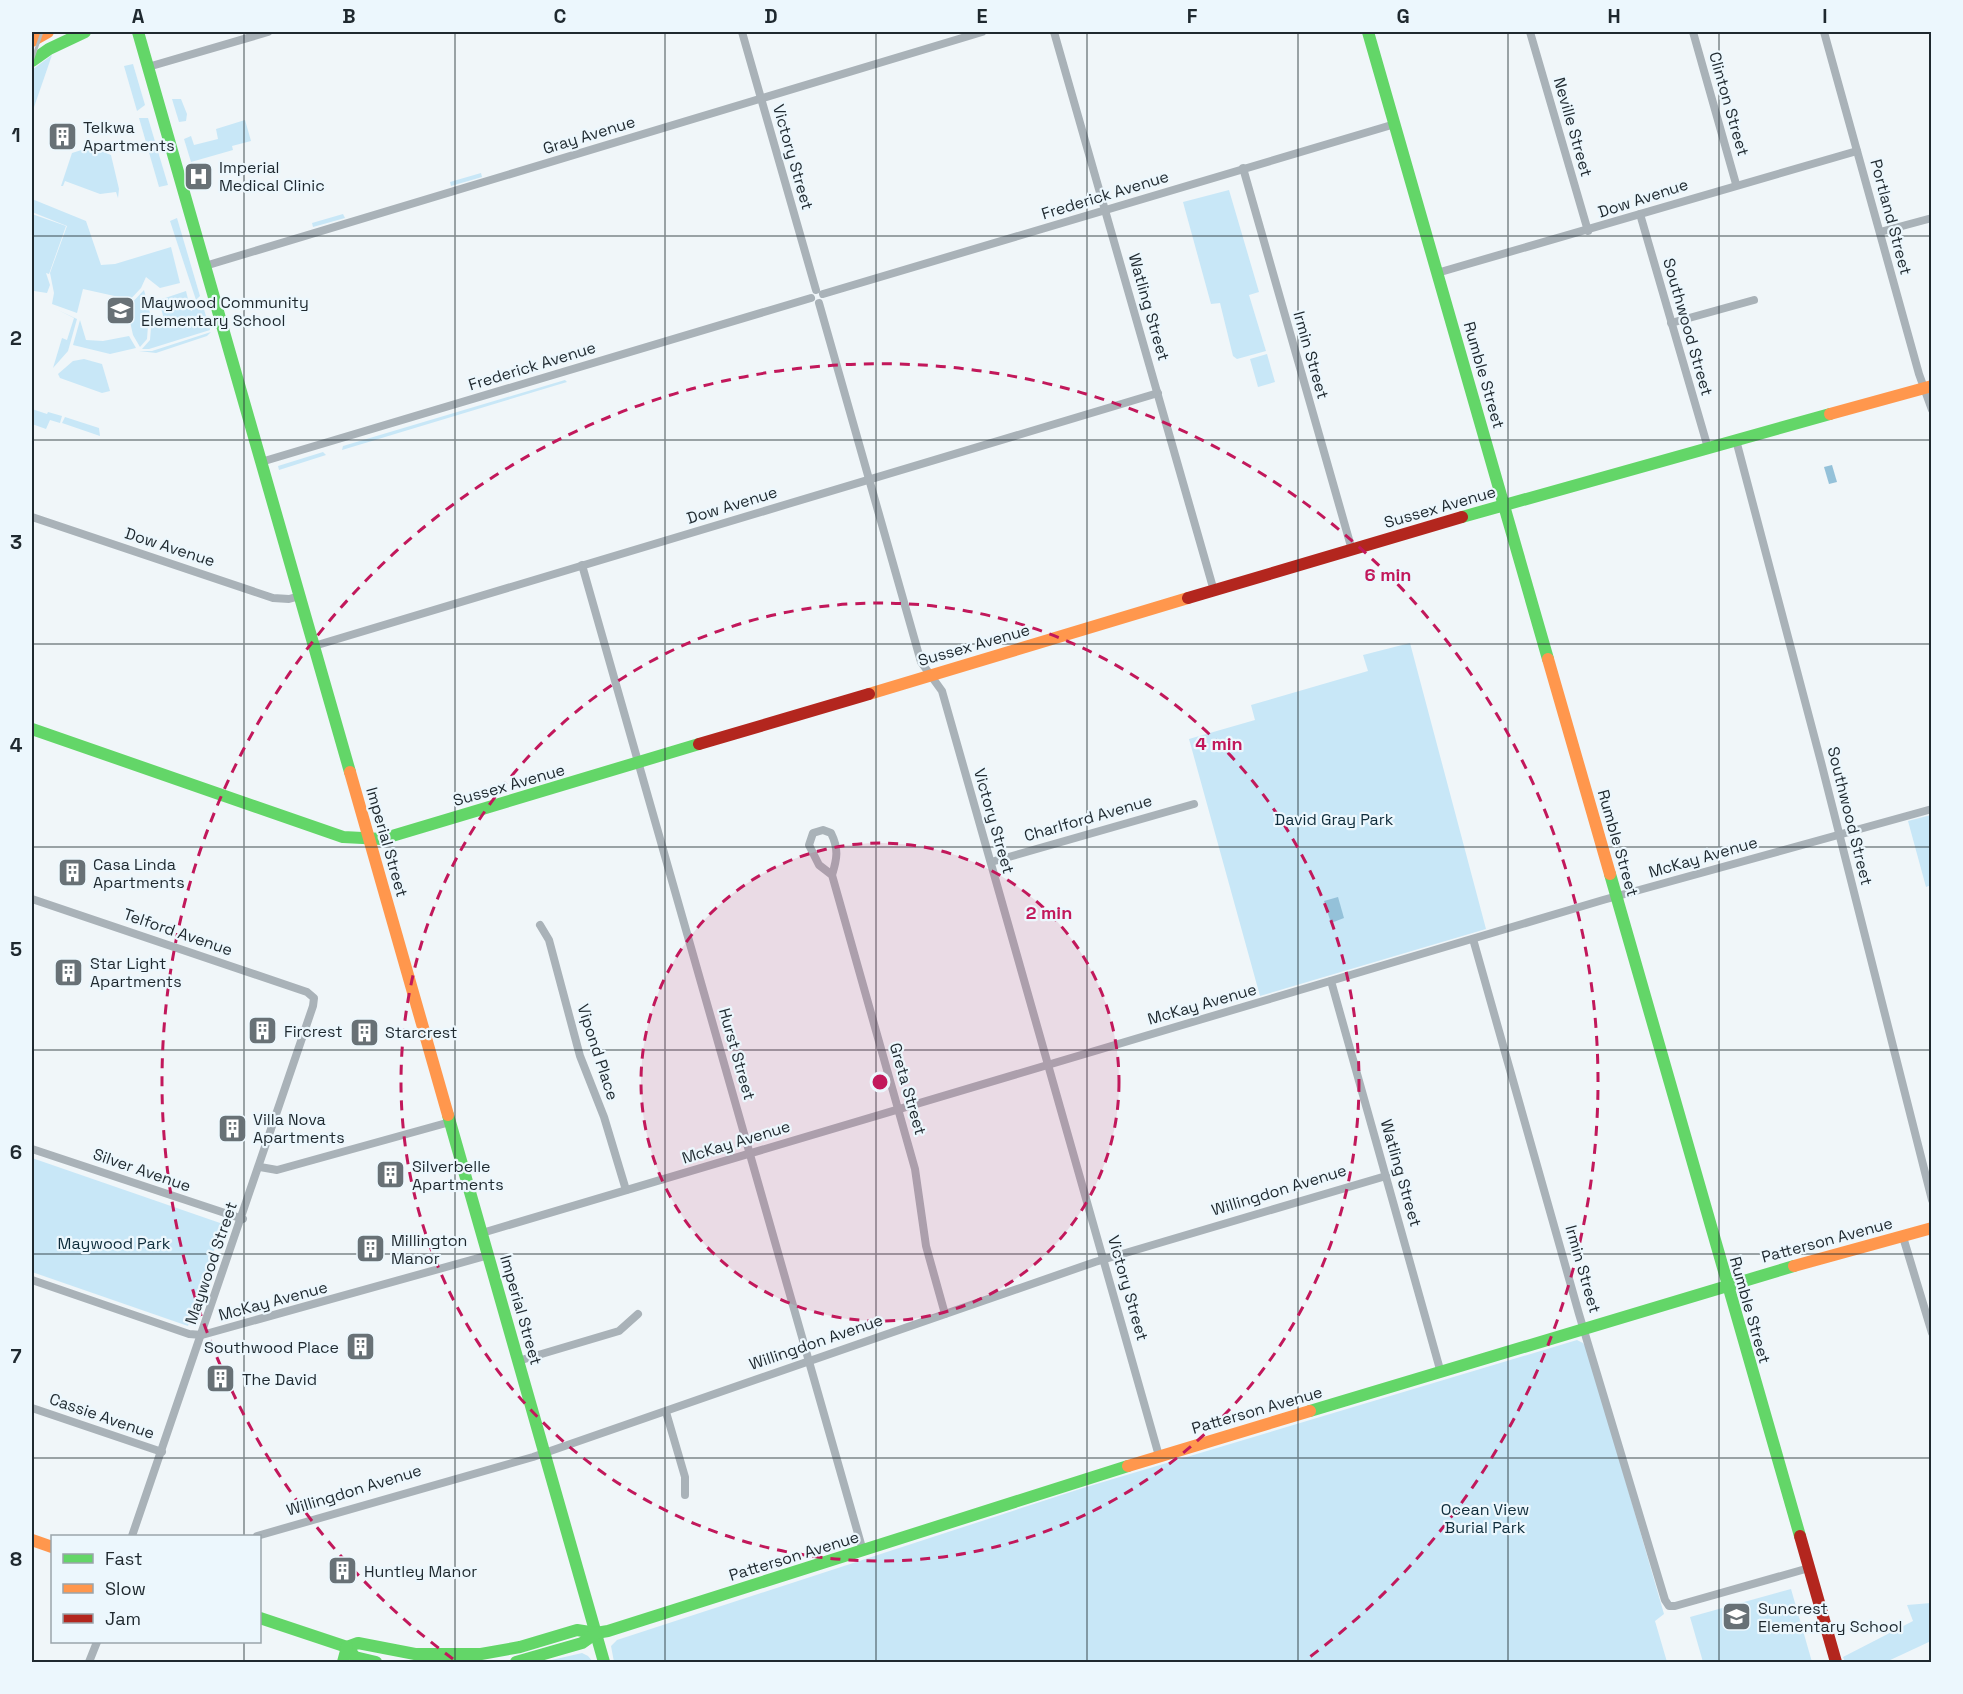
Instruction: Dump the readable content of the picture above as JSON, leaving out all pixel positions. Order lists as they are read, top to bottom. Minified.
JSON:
{"streets":{"street":["Clinton Street","Neville Street","Gray Avenue","Victory Street","Frederick Avenue","Dow Avenue","Portland Street","Watling Street","Southwood Street","Irmin Street","Rumble Street","Sussex Avenue","Charlford Avenue","Imperial Street","McKay Avenue","Telford Avenue","Vipond Place","Hurst Street","Greta Street","Silver Avenue","Willingdon Avenue","Patterson Avenue","Maywood Street","Cassie Avenue"]},"crossings":[["Clinton Street","Dow Avenue"],["Neville Street","Dow Avenue"],["Gray Avenue","Victory Street"],["Gray Avenue","Imperial Street"],["Victory Street","Frederick Avenue"],["Victory Street","Dow Avenue"],["Victory Street","Sussex Avenue"],["Victory Street","Charlford Avenue"],["Victory Street","McKay Avenue"],["Victory Street","Willingdon Avenue"],["Victory Street","Patterson Avenue"],["Frederick Avenue","Watling Street"],["Frederick Avenue","Irmin Street"],["Frederick Avenue","Rumble Street"],["Frederick Avenue","Imperial Street"],["Dow Avenue","Portland Street"],["Dow Avenue","Watling Street"],["Dow Avenue","Southwood Street"],["Dow Avenue","Rumble Street"],["Dow Avenue","Imperial Street"],["Dow Avenue","Hurst Street"],["Portland Street","Sussex Avenue"],["Watling Street","Sussex Avenue"],["Watling Street","McKay Avenue"],["Watling Street","Willingdon Avenue"],["Watling Street","Patterson Avenue"],["Southwood Street","Sussex Avenue"],["Southwood Street","McKay Avenue"],["Irmin Street","Rumble Street"],["Irmin Street","Sussex Avenue"],["Irmin Street","McKay Avenue"],["Irmin Street","Patterson Avenue"],["Rumble Street","Sussex Avenue"],["Rumble Street","McKay Avenue"],["Rumble Street","Patterson Avenue"],["Sussex Avenue","Imperial Street"],["Sussex Avenue","Hurst Street"],["Imperial Street","McKay Avenue"],["Imperial Street","Willingdon Avenue"],["Imperial Street","Patterson Avenue"],["McKay Avenue","Vipond Place"],["McKay Avenue","Hurst Street"],["McKay Avenue","Greta Street"],["McKay Avenue","Maywood Street"],["Telford Avenue","Maywood Street"],["Hurst Street","Willingdon Avenue"],["Hurst Street","Patterson Avenue"],["Greta Street","Willingdon Avenue"],["Silver Avenue","Maywood Street"],["Maywood Street","Cassie Avenue"]],"parks":["David Gray Park","Maywood Park","Ocean View Burial Park"],"places":{"building":["Telkwa Apartments","Casa Linda Apartments","Star Light Apartments","Fircrest","Starcrest","Villa Nova Apartments","Silverbelle Apartments","Millington Manor","Southwood Place","The David","Huntley Manor"],"hospital":["Imperial Medical Clinic"],"school or university":["Maywood Community Elementary School","Suncrest Elementary School"]},"legend":["Fast","Slow","Jam"],"grid":{"columns":["A","B","C","D","E","F","G","H","I"],"rows":["1","2","3","4","5","6","7","8"]},"rings":["6 min","4 min","2 min"]}
